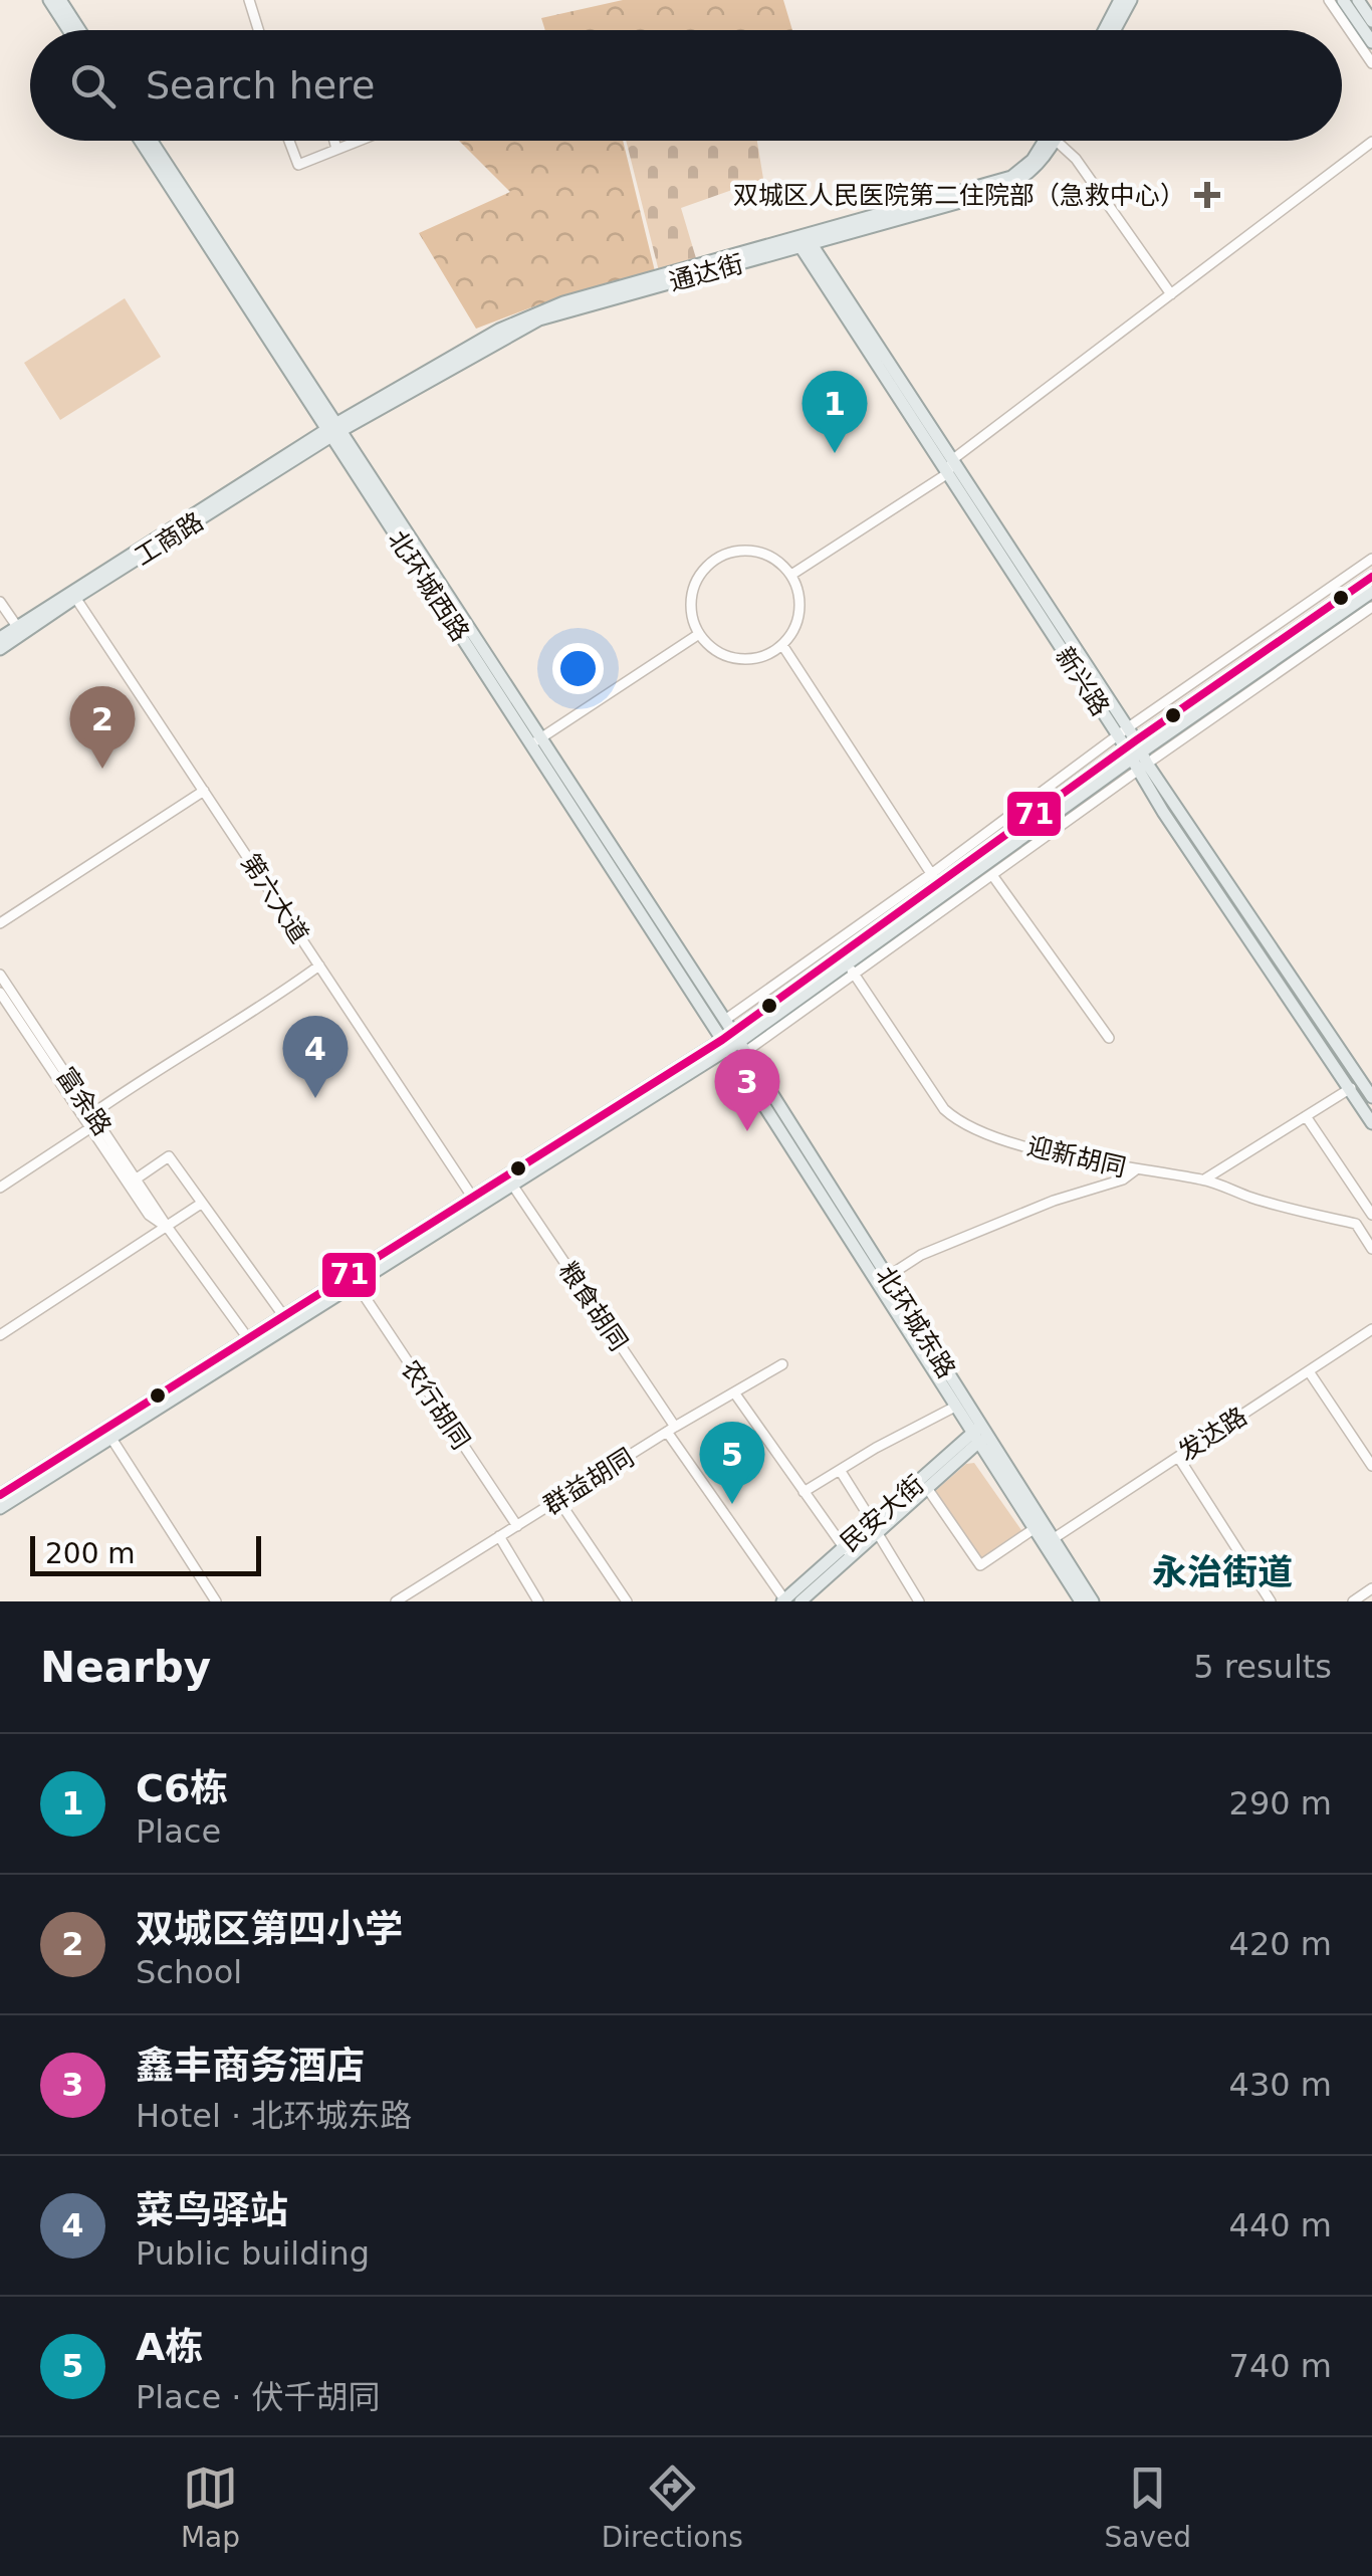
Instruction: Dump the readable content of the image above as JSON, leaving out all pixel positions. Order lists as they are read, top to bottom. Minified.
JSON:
{"streets":{"main road":["通达街","工商路","北环城西路","新兴路","北环城东路","民安大街"],"street":["第六大道","富余路","迎新胡同","粮食胡同","农行胡同","发达路","群益胡同"]},"crossings":[["通达街","工商路"],["通达街","北环城西路"],["通达街","新兴路"],["工商路","北环城西路"],["工商路","第六大道"],["北环城西路","北环城东路"],["粮食胡同","群益胡同"],["粮食胡同","民安大街"],["北环城东路","发达路"],["北环城东路","民安大街"],["农行胡同","群益胡同"]],"districts":["永治街道"],"places":{"health":["双城区人民医院第二住院部（急救中心）"]},"lines":["transit line 71"],"scale_bar":"200 m","page":{"search":"Search here","pins":["1","2","4","3","5"],"scale":"200 m","heading":["Nearby","5 results"],"list":[{"mark":"1","name":"C6栋","note":"Place","value":"290 m"},{"mark":"2","name":"双城区第四小学","note":"School","value":"420 m"},{"mark":"3","name":"鑫丰商务酒店","note":"Hotel · 北环城东路","value":"430 m"},{"mark":"4","name":"菜鸟驿站","note":"Public building","value":"440 m"},{"mark":"5","name":"A栋","note":"Place · 伏千胡同","value":"740 m"}],"nav":["Map","Directions","Saved"]}}
